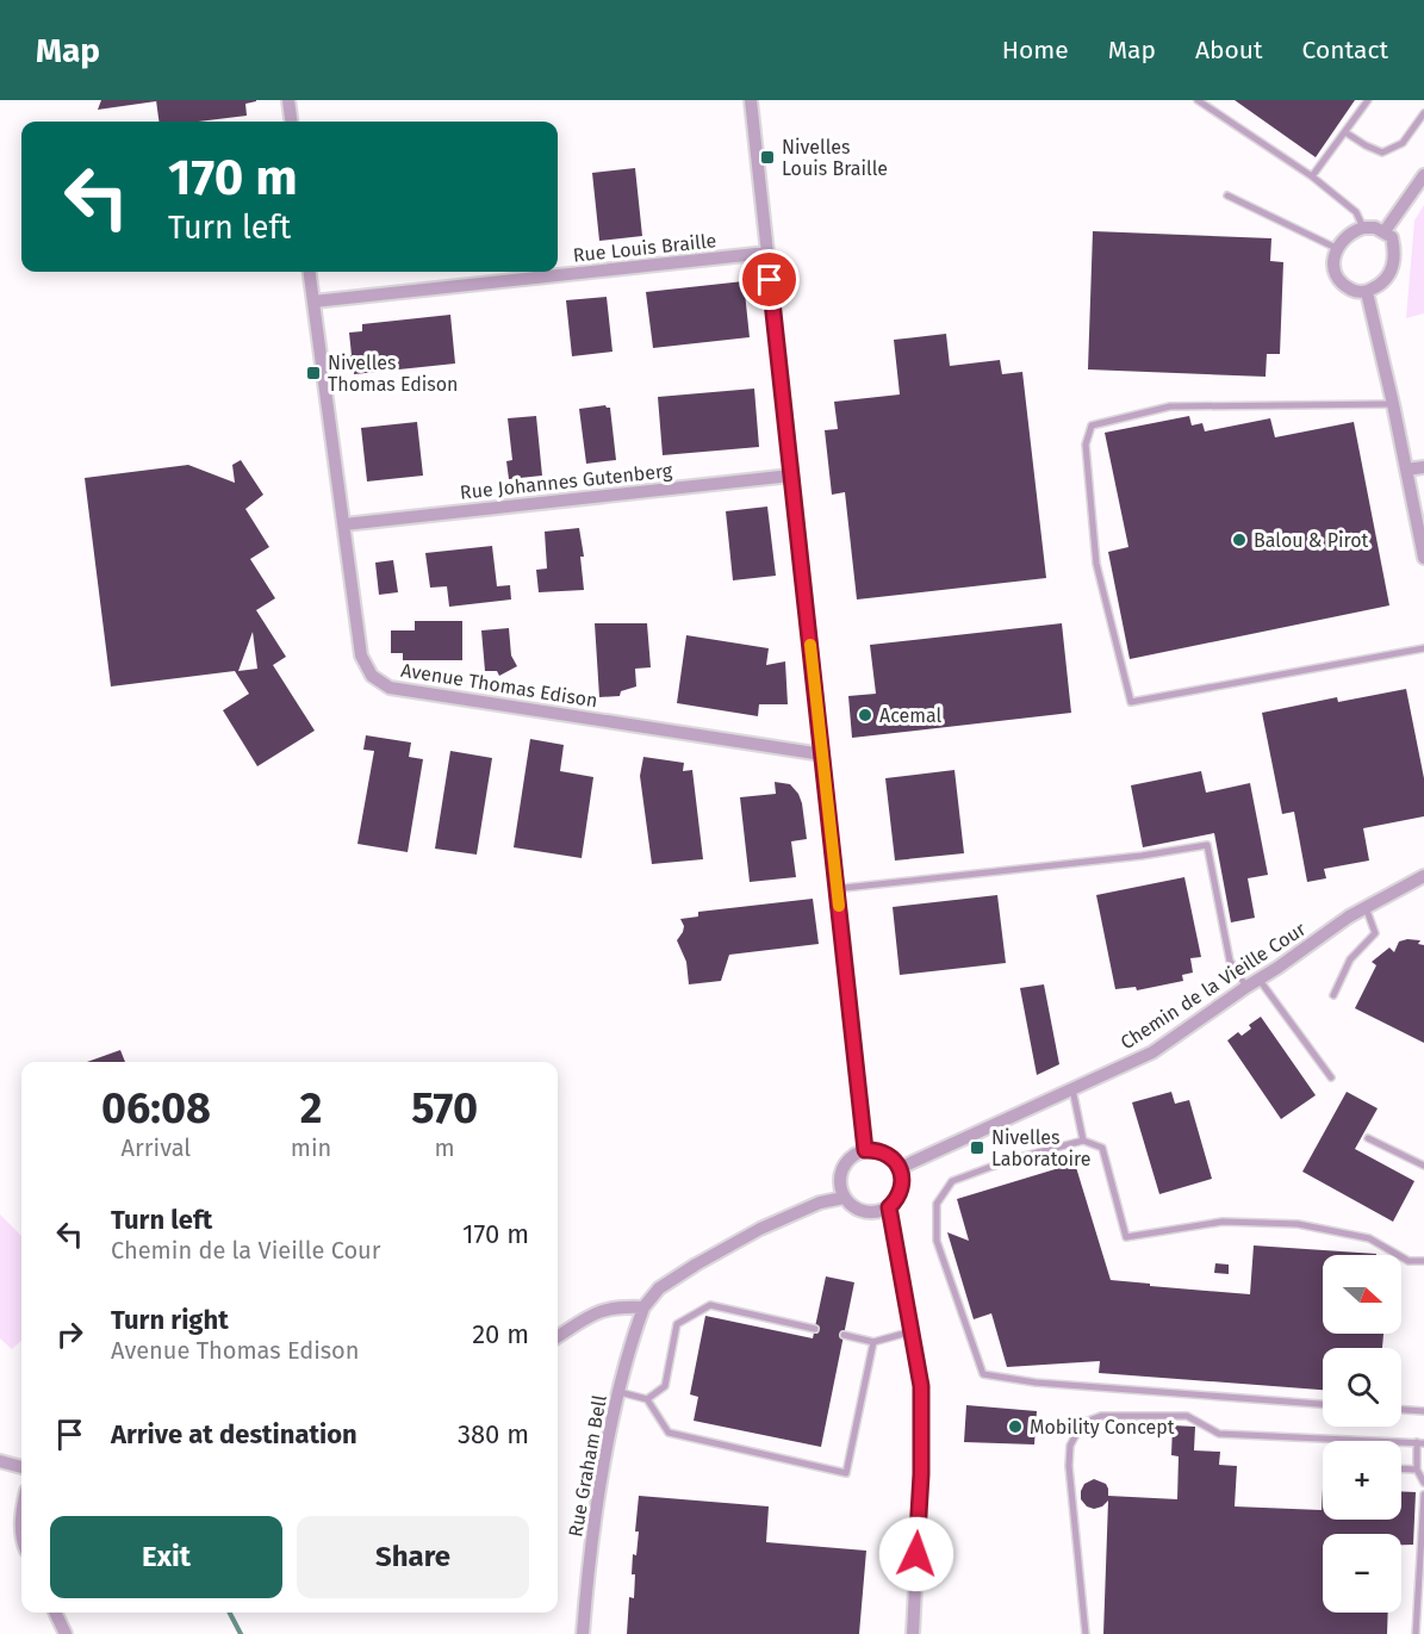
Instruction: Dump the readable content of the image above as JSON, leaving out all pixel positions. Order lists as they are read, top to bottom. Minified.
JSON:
{"streets":{"street":["Rue Louis Braille","Rue Johannes Gutenberg","Avenue Thomas Edison","Chemin de la Vieille Cour","Rue Graham Bell"]},"crossings":[["Rue Louis Braille","Avenue Thomas Edison"],["Rue Johannes Gutenberg","Avenue Thomas Edison"]],"places":{"transit":["Nivelles Louis Braille","Nivelles Thomas Edison","Nivelles Laboratoire"],"other":["Balou & Pirot","Acemal","Mobility Concept"]},"north":"right","page":{"header":"Map","nav":["Home","Map","About","Contact"],"turn":["170 m","Turn left"],"eta":["06:08","Arrival","2","min","570","m"],"list":[{"name":"Turn left","note":"Chemin de la Vieille Cour","value":"170 m"},{"name":"Turn right","note":"Avenue Thomas Edison","value":"20 m"},{"name":"Arrive at destination","value":"380 m"}],"map_buttons":["+","−"],"buttons":["Exit","Share"]}}
